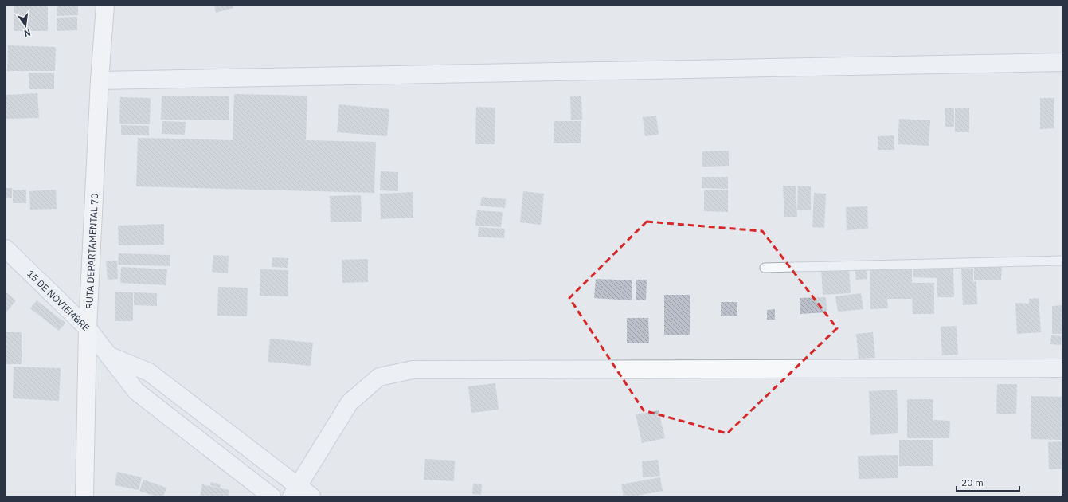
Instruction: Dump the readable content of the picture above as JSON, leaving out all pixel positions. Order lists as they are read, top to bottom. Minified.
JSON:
{"streets":{"main road":["RUTA DEPARTAMENTAL 70"],"street":["15 DE NOVIEMBRE"]},"crossings":[["RUTA DEPARTAMENTAL 70","15 DE NOVIEMBRE"]],"scale_bar":"20 m","north":"bottom"}
